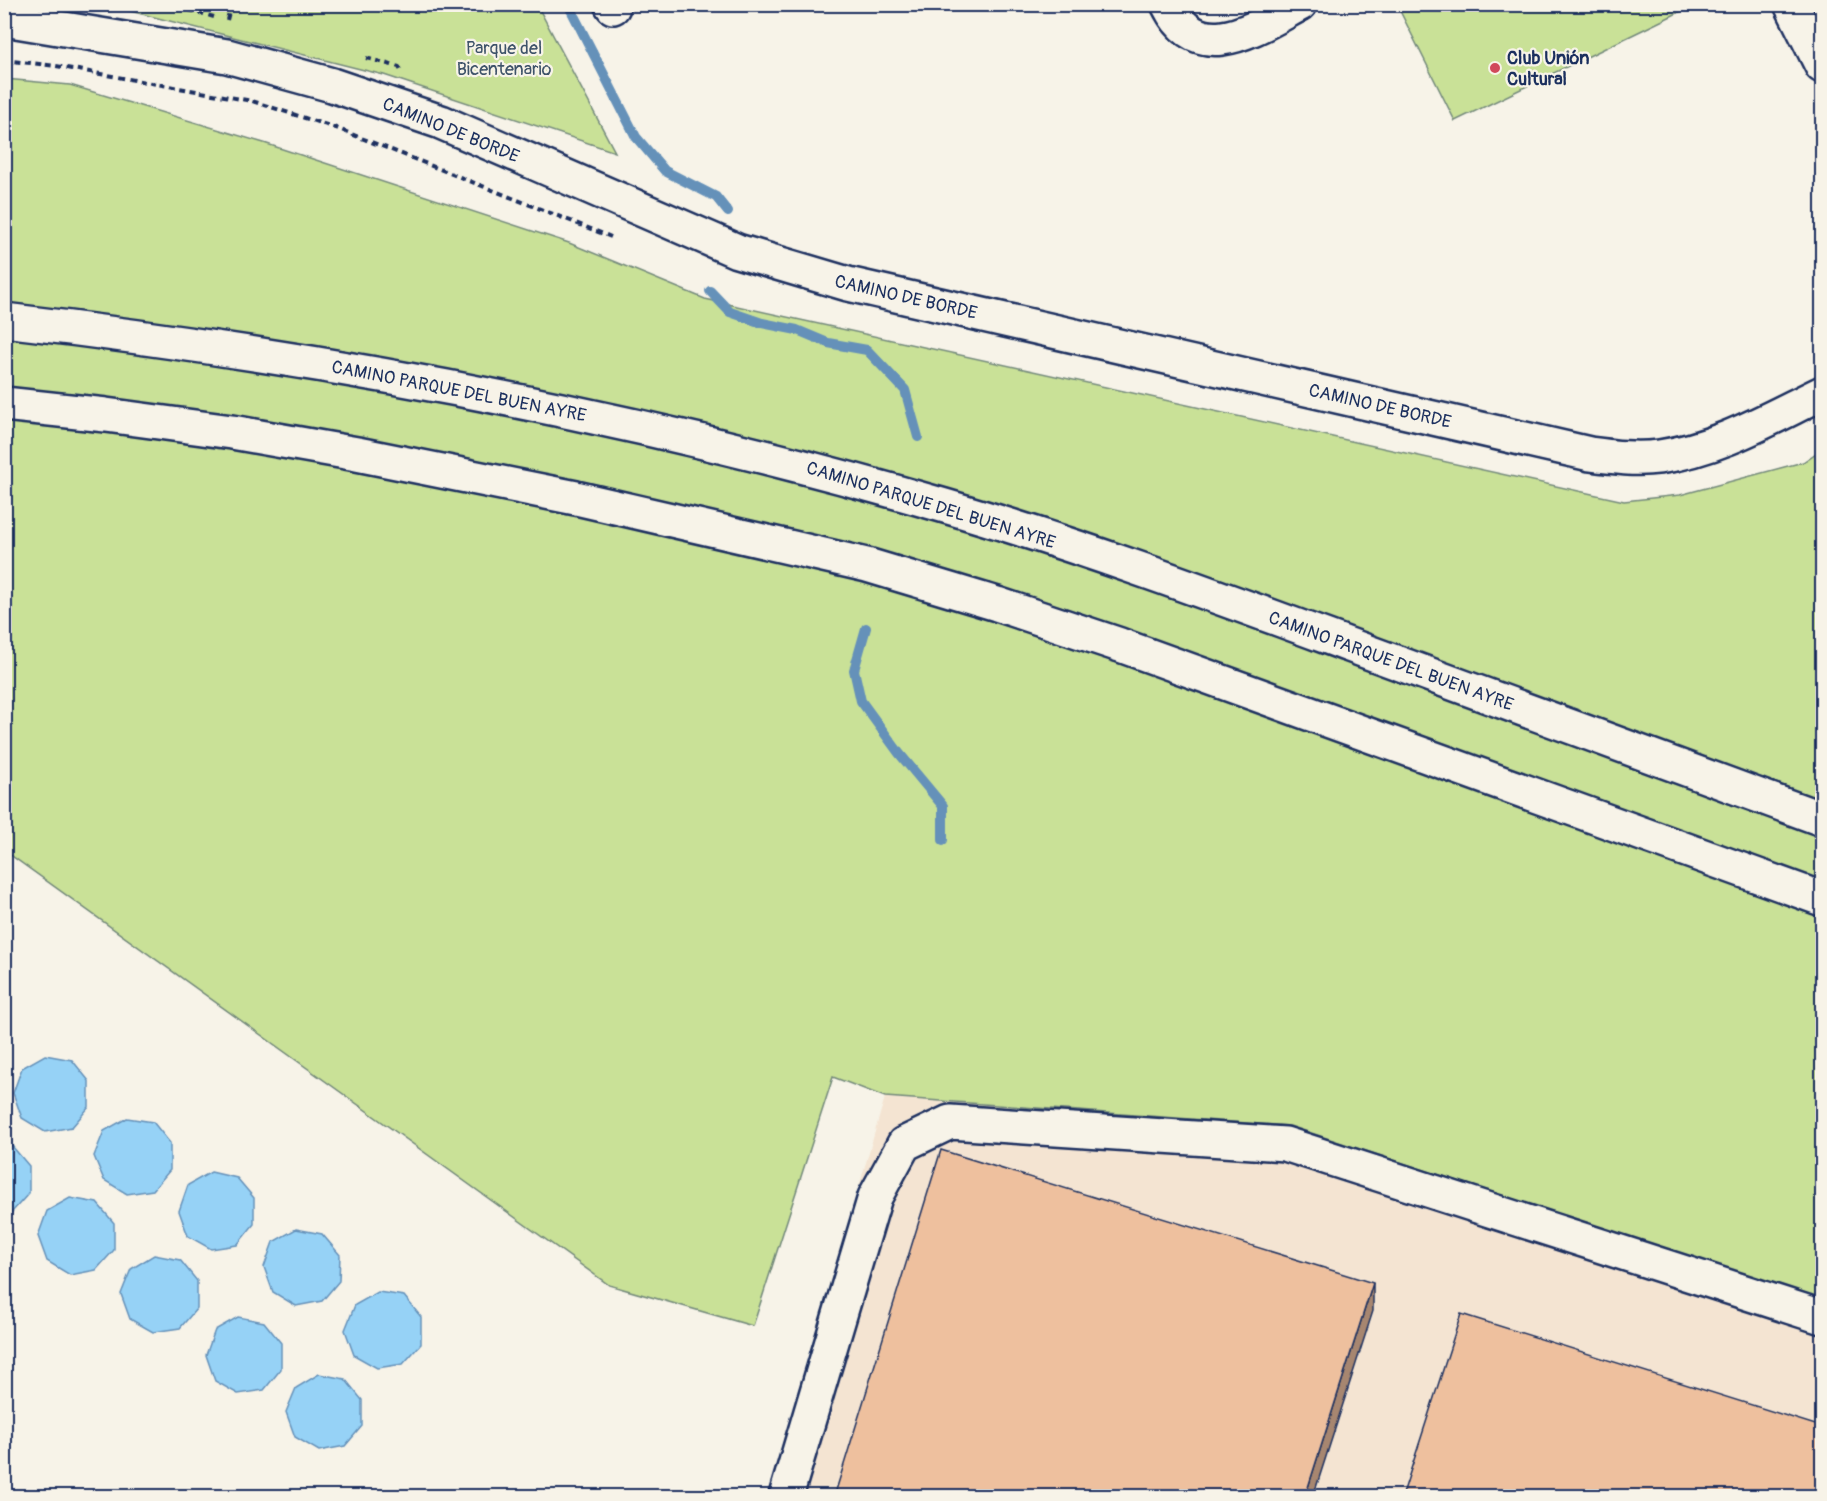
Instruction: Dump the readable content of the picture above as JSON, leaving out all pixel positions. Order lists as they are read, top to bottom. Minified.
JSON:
{"streets":{"main road":["CAMINO DE BORDE","CAMINO PARQUE DEL BUEN AYRE"]},"parks":["Parque del Bicentenario"],"places":["Club Unión Cultural"]}
